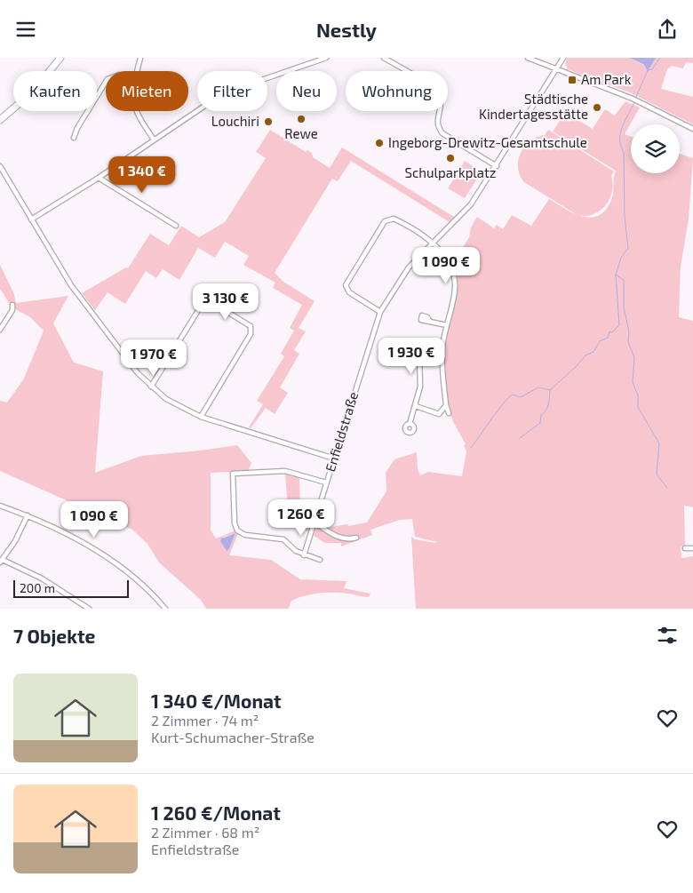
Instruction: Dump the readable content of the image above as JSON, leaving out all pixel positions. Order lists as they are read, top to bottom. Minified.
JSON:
{"streets":{"street":["Enfieldstraße"]},"places":{"transit":["Am Park"],"other":["Städtische Kindertagesstätte","Rewe","Louchiri","Ingeborg-Drewitz-Gesamtschule","Schulparkplatz"]},"scale_bar":"200 m","page":{"header":"Nestly","chip":["Kaufen","Mieten","Filter","Neu","Wohnung"],"price":["1 340 €","1 090 €","3 130 €","1 930 €","1 970 €","1 260 €","1 090 €"],"scale":"200 m","heading":"7 Objekte","list":[{"name":"1 340 €/Monat","note":"2 Zimmer · 74 m² · Kurt-Schumacher-Straße"},{"name":"1 260 €/Monat","note":"2 Zimmer · 68 m² · Enfieldstraße"}]}}
